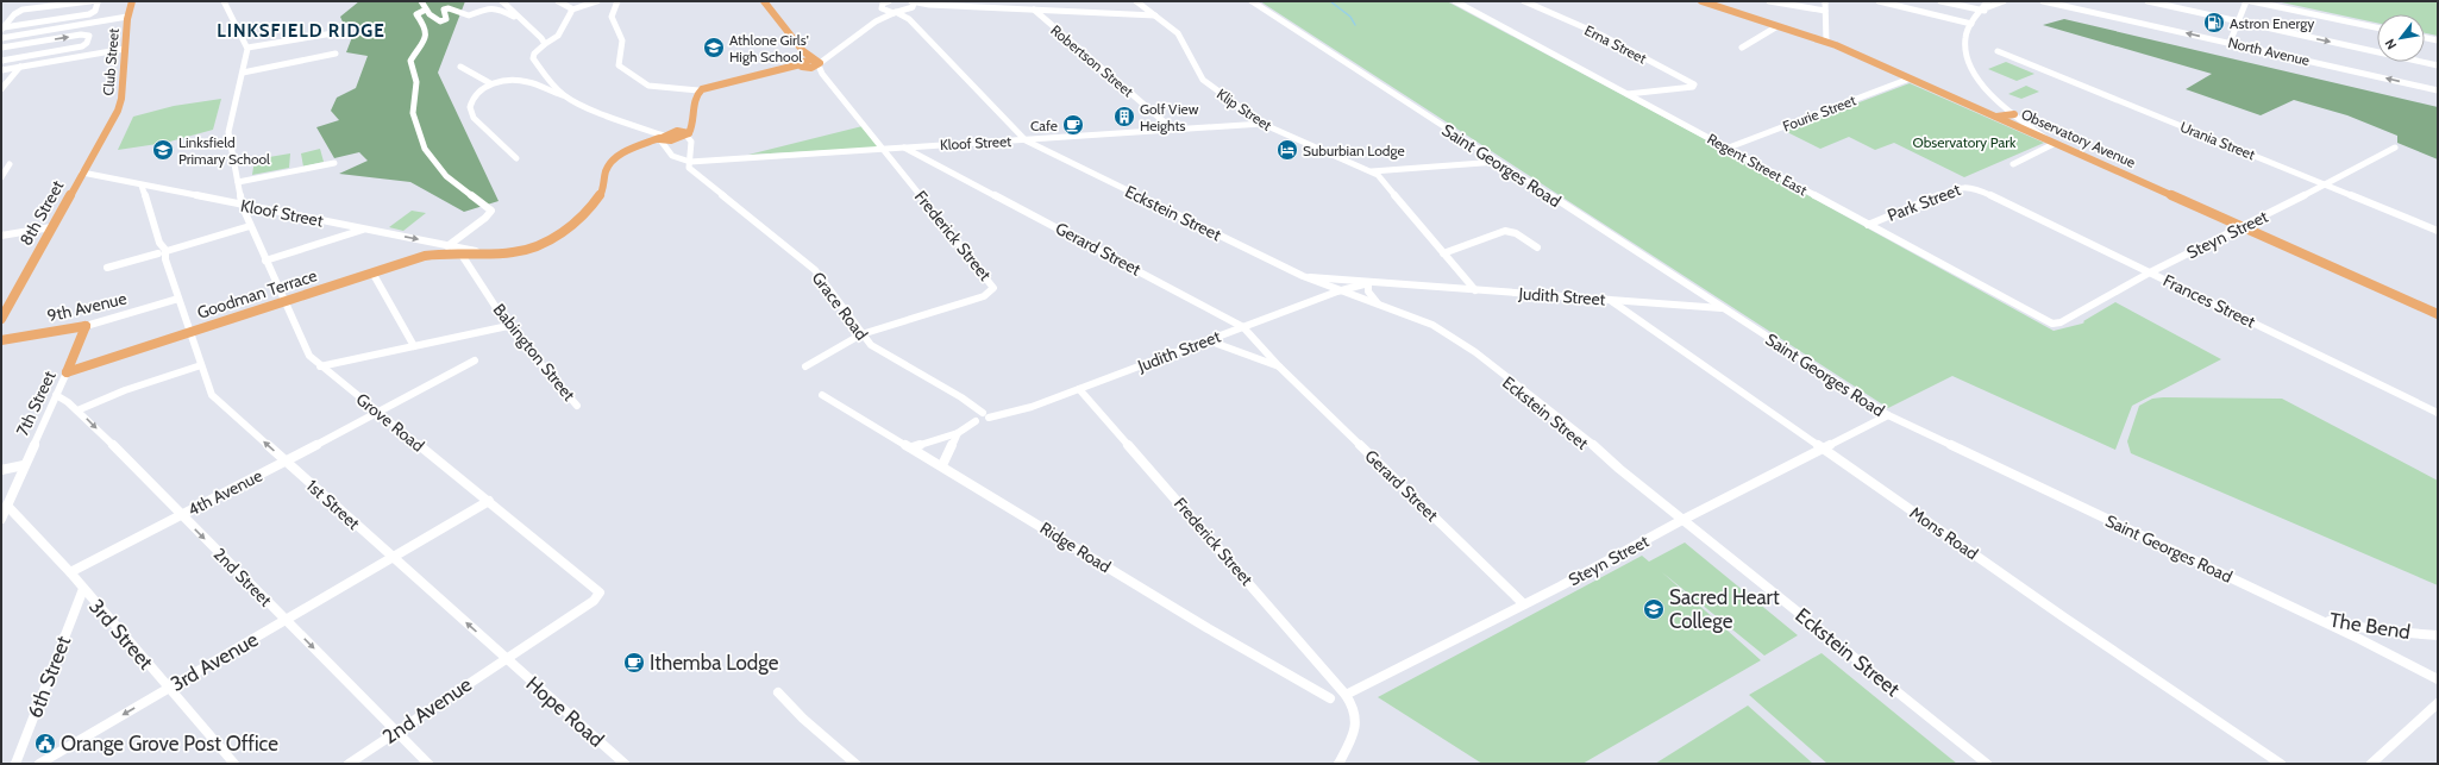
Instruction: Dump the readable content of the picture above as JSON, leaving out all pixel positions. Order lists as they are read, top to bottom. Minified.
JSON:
{"streets":{"main road":["Club Street","Observatory Avenue","8th Street","Goodman Terrace","9th Avenue","7th Street"],"street":["Erna Street","North Avenue","Robertson Street","Klip Street","Fourie Street","Urania Street","Kloof Street","Regent Street East","Saint Georges Road","Park Street","Eckstein Street","Steyn Street","Frederick Street","Gerard Street","Judith Street","Frances Street","Grace Road","Babington Street","Grove Road","4th Avenue","1st Street","Mons Road","Ridge Road","2nd Street","The Bend","3rd Street","3rd Avenue","6th Street","2nd Avenue","Hope Road"]},"crossings":[["Erna Street","Regent Street East"],["Robertson Street","Kloof Street"],["Club Street","Kloof Street"],["Club Street","8th Street"],["Klip Street","Kloof Street"],["Klip Street","Judith Street"],["Fourie Street","Observatory Avenue"],["Fourie Street","Regent Street East"],["Observatory Avenue","Steyn Street"],["Urania Street","Steyn Street"],["Kloof Street","8th Street"],["Kloof Street","Eckstein Street"],["Kloof Street","Frederick Street"],["Kloof Street","Gerard Street"],["Kloof Street","Goodman Terrace"],["Kloof Street","Grace Road"],["Kloof Street","Grove Road"],["Kloof Street","1st Street"],["Regent Street East","Park Street"],["Regent Street East","Steyn Street"],["Saint Georges Road","Steyn Street"],["Saint Georges Road","Judith Street"],["Saint Georges Road","The Bend"],["Park Street","Frances Street"],["Eckstein Street","Steyn Street"],["Eckstein Street","Judith Street"],["Steyn Street","Frederick Street"],["Steyn Street","Gerard Street"],["Steyn Street","Frances Street"],["Steyn Street","Mons Road"],["Frederick Street","Judith Street"],["Frederick Street","Grace Road"],["Gerard Street","Judith Street"],["Goodman Terrace","Grace Road"],["Goodman Terrace","Babington Street"],["Goodman Terrace","7th Street"],["Goodman Terrace","Grove Road"],["Goodman Terrace","1st Street"],["Judith Street","Grace Road"],["Judith Street","Mons Road"],["9th Avenue","7th Street"],["9th Avenue","1st Street"],["7th Street","2nd Street"],["7th Street","3rd Street"],["Grove Road","4th Avenue"],["Grove Road","3rd Avenue"],["Grove Road","2nd Avenue"],["4th Avenue","1st Street"],["4th Avenue","2nd Street"],["4th Avenue","3rd Street"],["1st Street","3rd Avenue"],["1st Street","2nd Avenue"],["1st Street","Hope Road"],["2nd Street","3rd Avenue"],["2nd Street","2nd Avenue"],["3rd Street","3rd Avenue"],["3rd Street","6th Street"],["2nd Avenue","Hope Road"]],"one_way":["1st Street","2nd Street"],"districts":["LINKSFIELD RIDGE"],"parks":["Observatory Park"],"places":{"fuel station":["Astron Energy"],"school or university":["Athlone Girls' High School","Linksfield Primary School","Sacred Heart College"],"building":["Golf View Heights"],"cafe":["Cafe","Ithemba Lodge"],"hotel":["Suburbian Lodge"],"public building":["Orange Grove Post Office"]},"north":"bottom left"}
